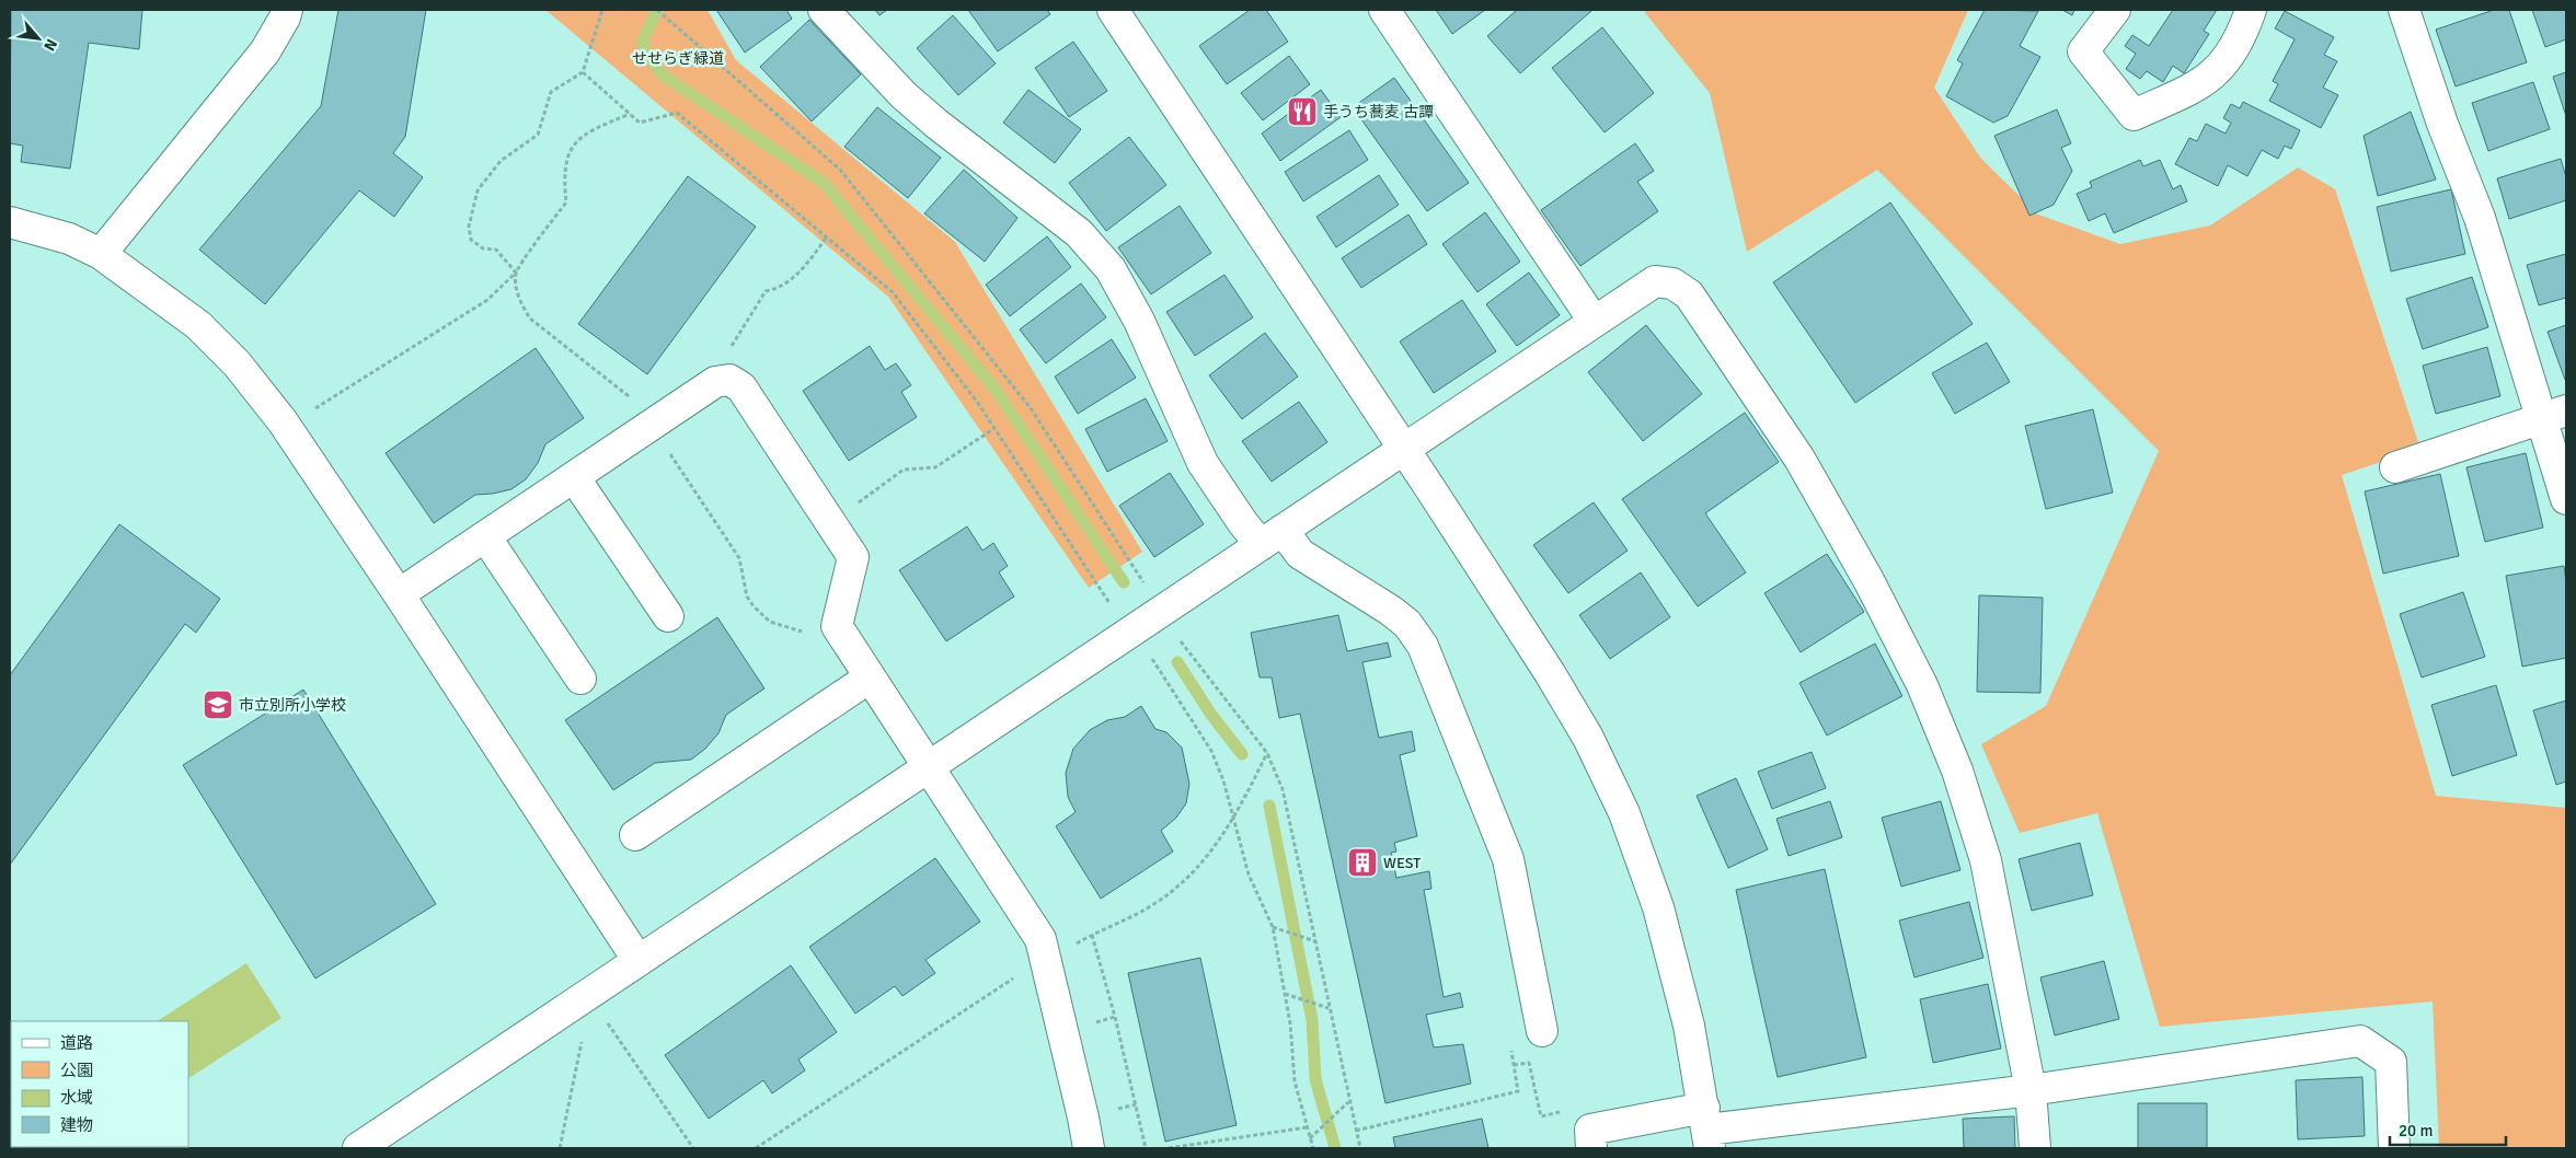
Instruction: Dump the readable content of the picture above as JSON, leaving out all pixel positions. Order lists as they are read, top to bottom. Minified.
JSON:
{"parks":["せせらぎ緑道"],"places":{"restaurant":["手うち蕎麦 古譚"],"school or university":["市立別所小学校"],"building":["WEST"]},"legend":["道路","公園","水域","建物"],"scale_bar":"20 m","north":"bottom right"}
